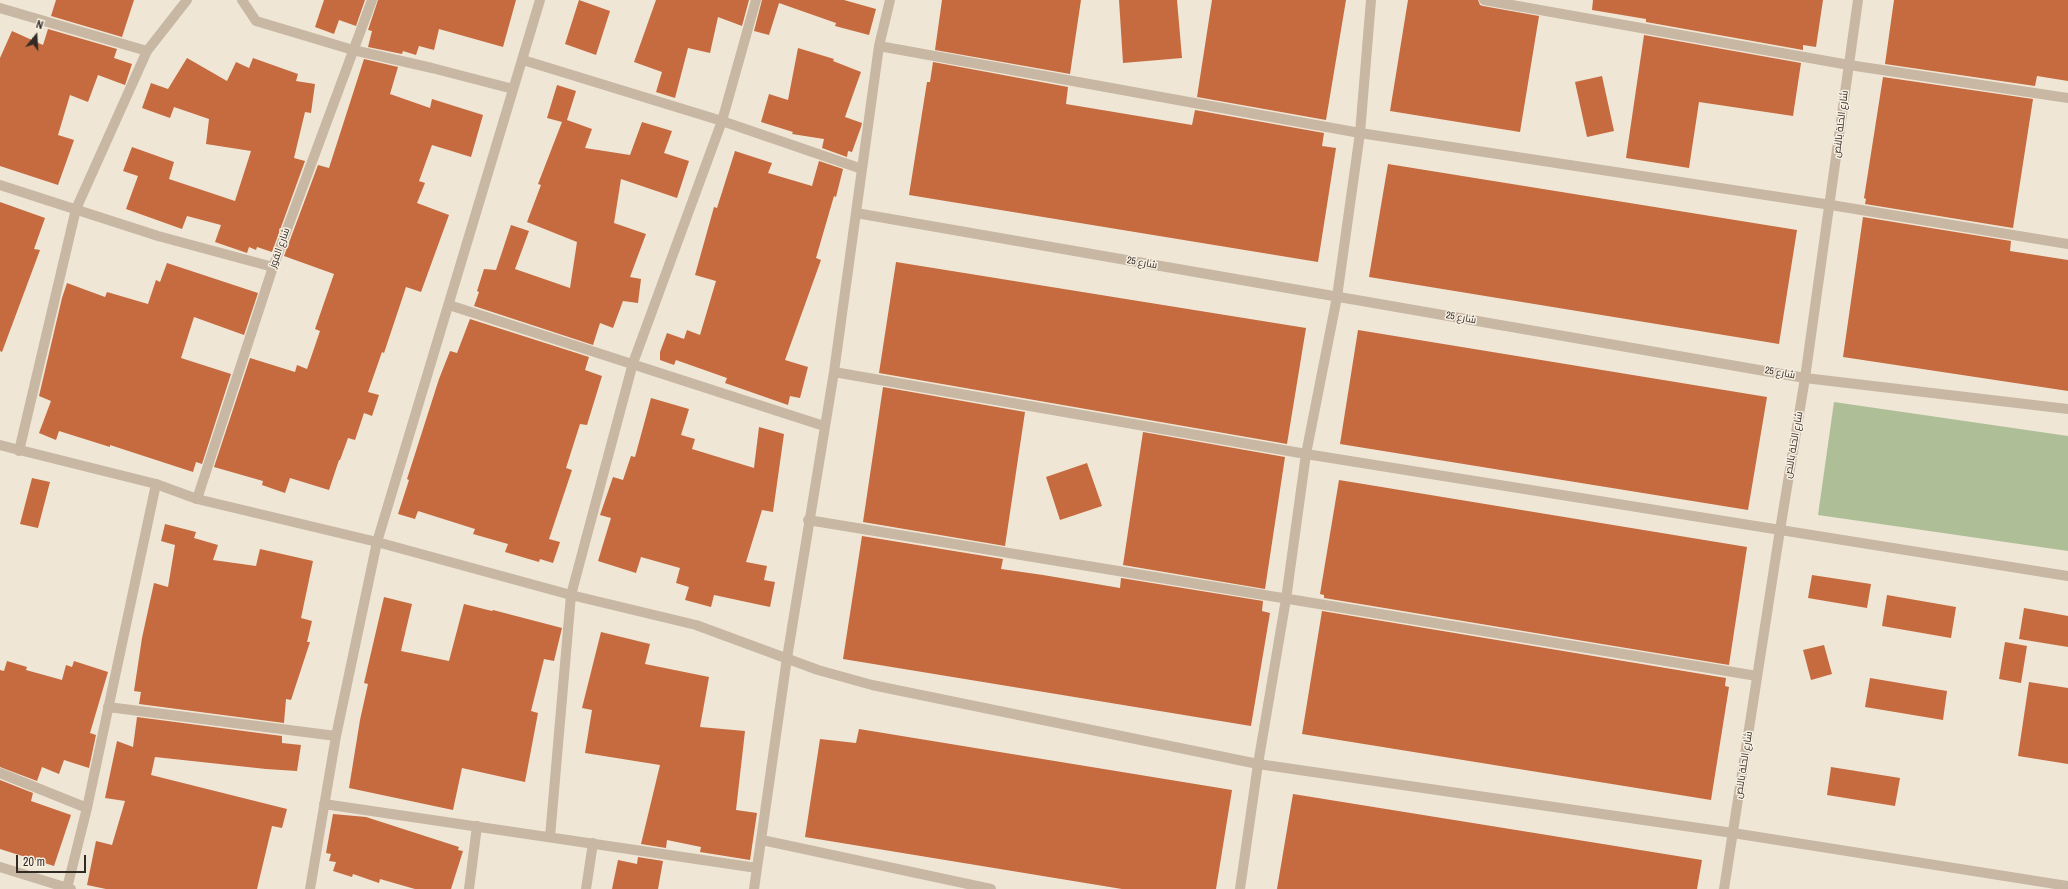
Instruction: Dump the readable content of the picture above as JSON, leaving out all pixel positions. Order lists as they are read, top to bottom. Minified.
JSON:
{"streets":{"street":["شارع الحلة بالنص","شارع القوز","شارع 25"]},"crossings":[["شارع الحلة بالنص","شارع 25"]],"scale_bar":"20 m","north":"top"}
